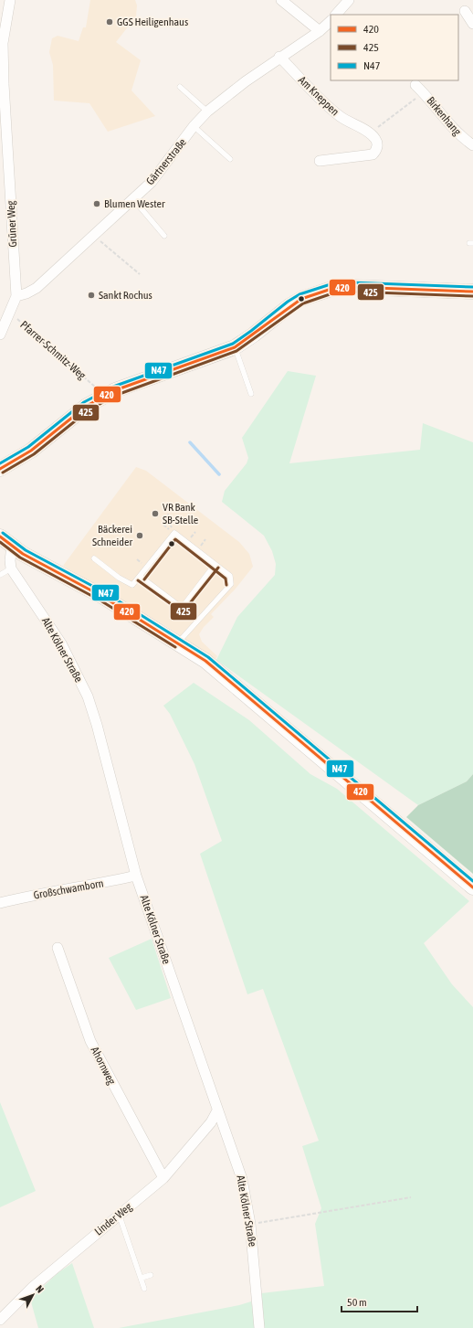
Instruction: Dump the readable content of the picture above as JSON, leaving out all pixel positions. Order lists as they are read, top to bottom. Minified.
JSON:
{"streets":{"street":["Am Kneppen","Birkenhang","Gärtnerstraße","Grüner Weg","Alte Kölner Straße","Großschwamborn","Ahornweg","Linder Weg"],"path":["Pfarrer-Schmitz-Weg"]},"crossings":[["Am Kneppen","Gärtnerstraße"],["Gärtnerstraße","Grüner Weg"],["Grüner Weg","Pfarrer-Schmitz-Weg"],["Alte Kölner Straße","Großschwamborn"],["Alte Kölner Straße","Linder Weg"],["Ahornweg","Linder Weg"]],"places":["GGS Heiligenhaus","Blumen Wester","Sankt Rochus","VR Bank SB-Stelle","Bäckerei Schneider"],"lines":["transit line N47","transit line 420","transit line 425"],"legend":["420","425","N47"],"scale_bar":"50 m","north":"top right"}
